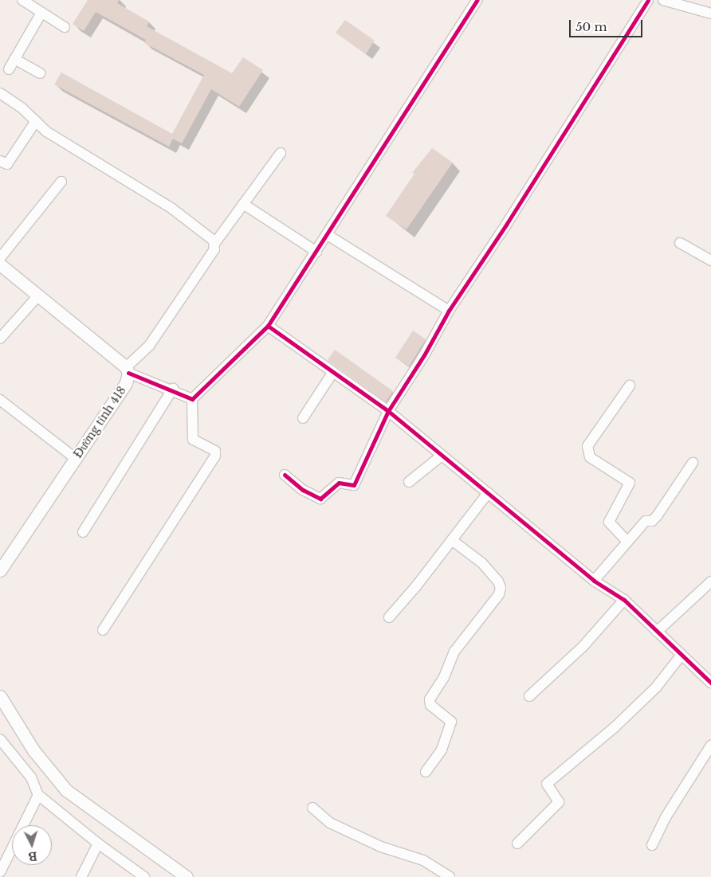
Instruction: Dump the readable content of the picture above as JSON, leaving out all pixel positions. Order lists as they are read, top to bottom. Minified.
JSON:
{"streets":{"main road":["Đường tỉnh 418"]},"scale_bar":"50 m","north":"bottom"}
